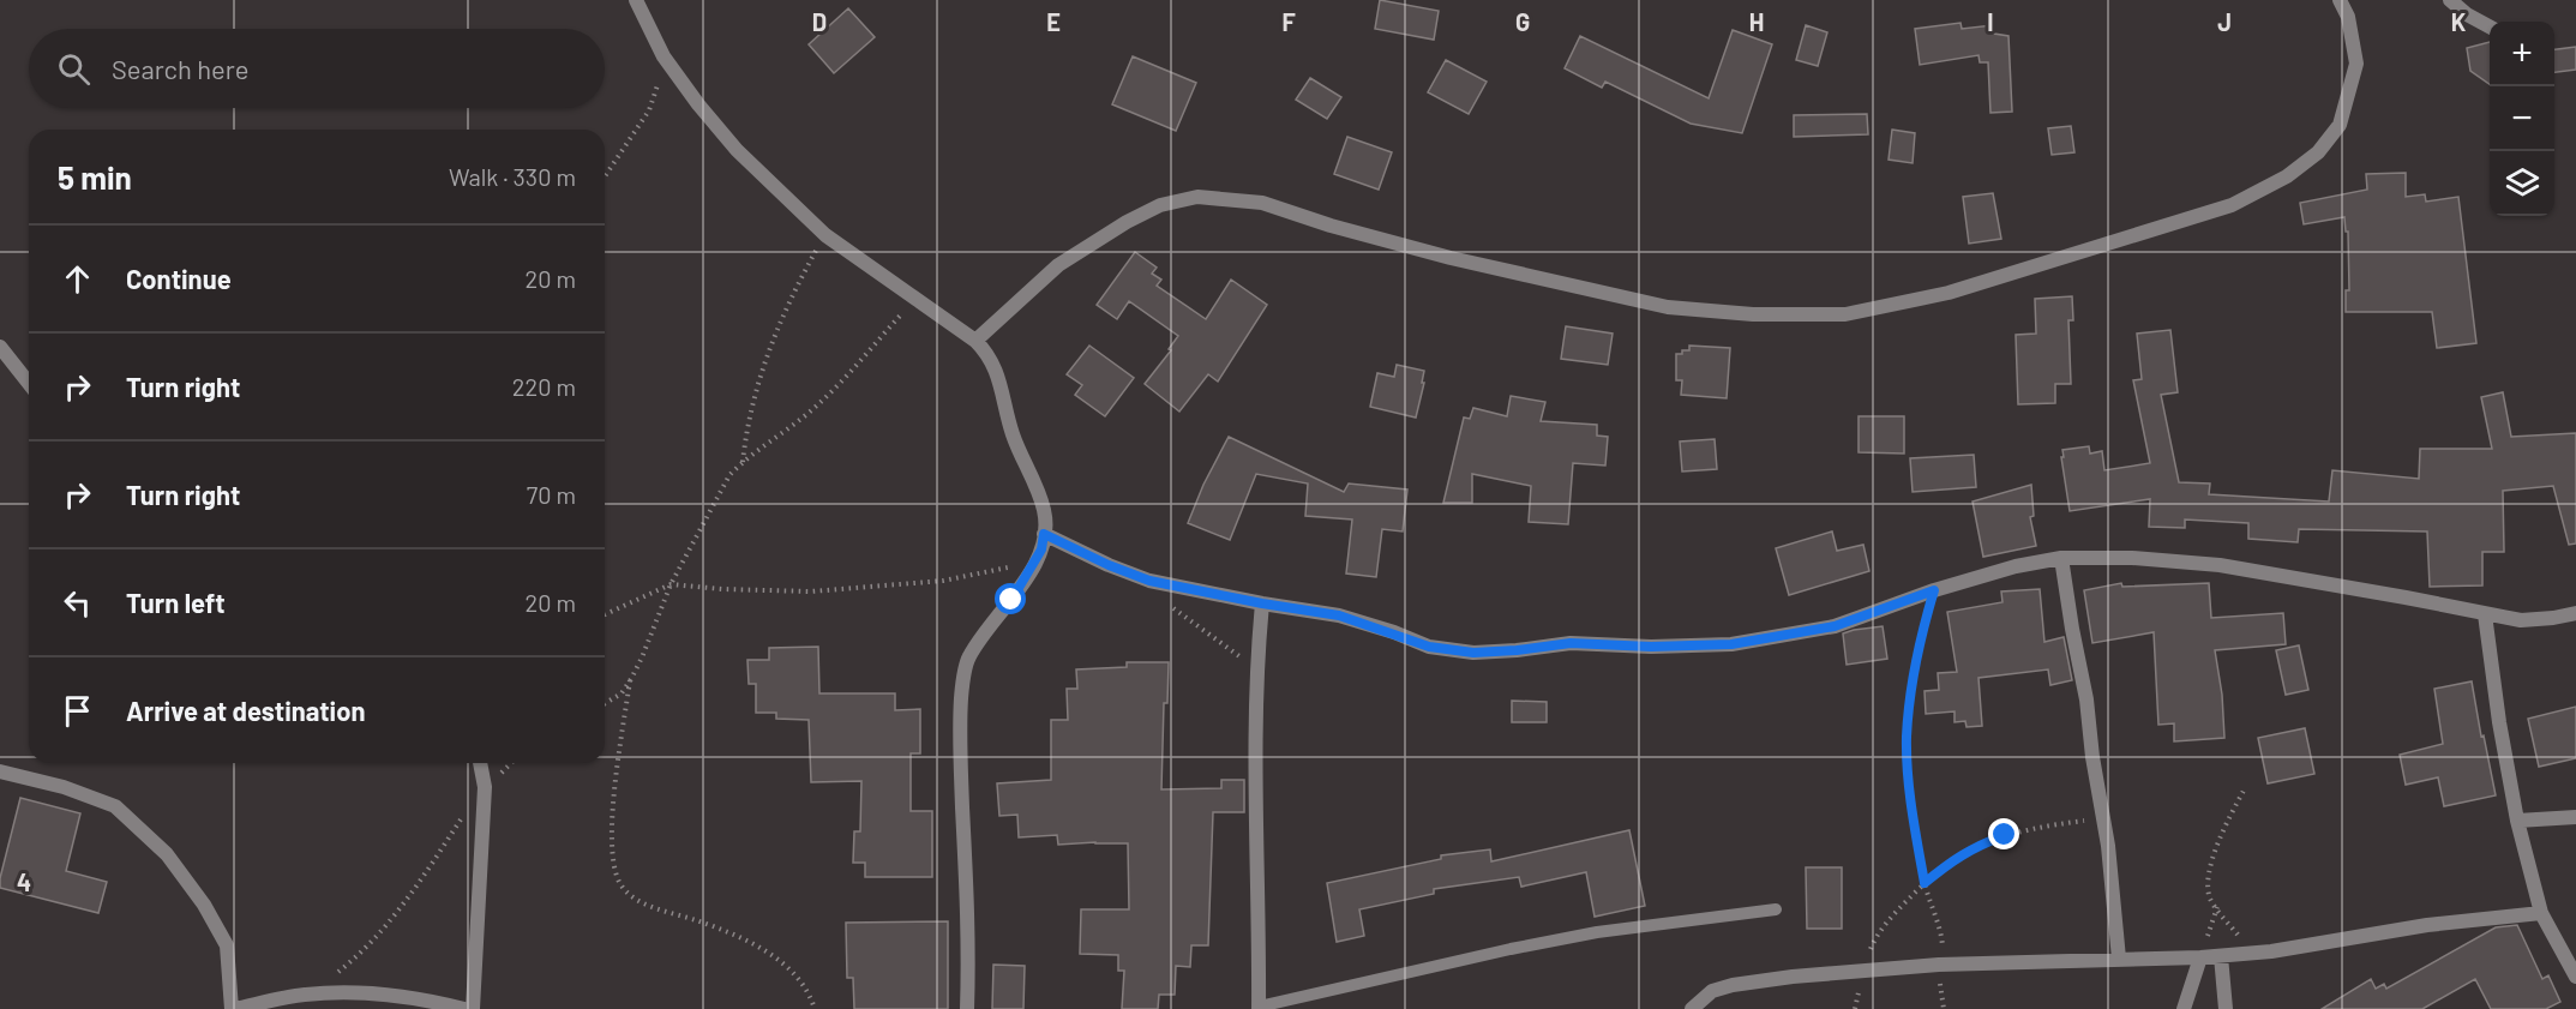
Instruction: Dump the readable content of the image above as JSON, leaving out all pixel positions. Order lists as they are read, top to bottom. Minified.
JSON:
{"page":{"map_buttons":["+","−"],"search":"Search here","heading":["5 min","Walk · 330 m"],"list":[["Continue","20 m"],["Turn right","220 m"],["Turn right","70 m"],["Turn left","20 m"],"Arrive at destination"]},"grid":{"columns":["D","E","F","G","H","I","J","K"],"rows":["4"]}}
